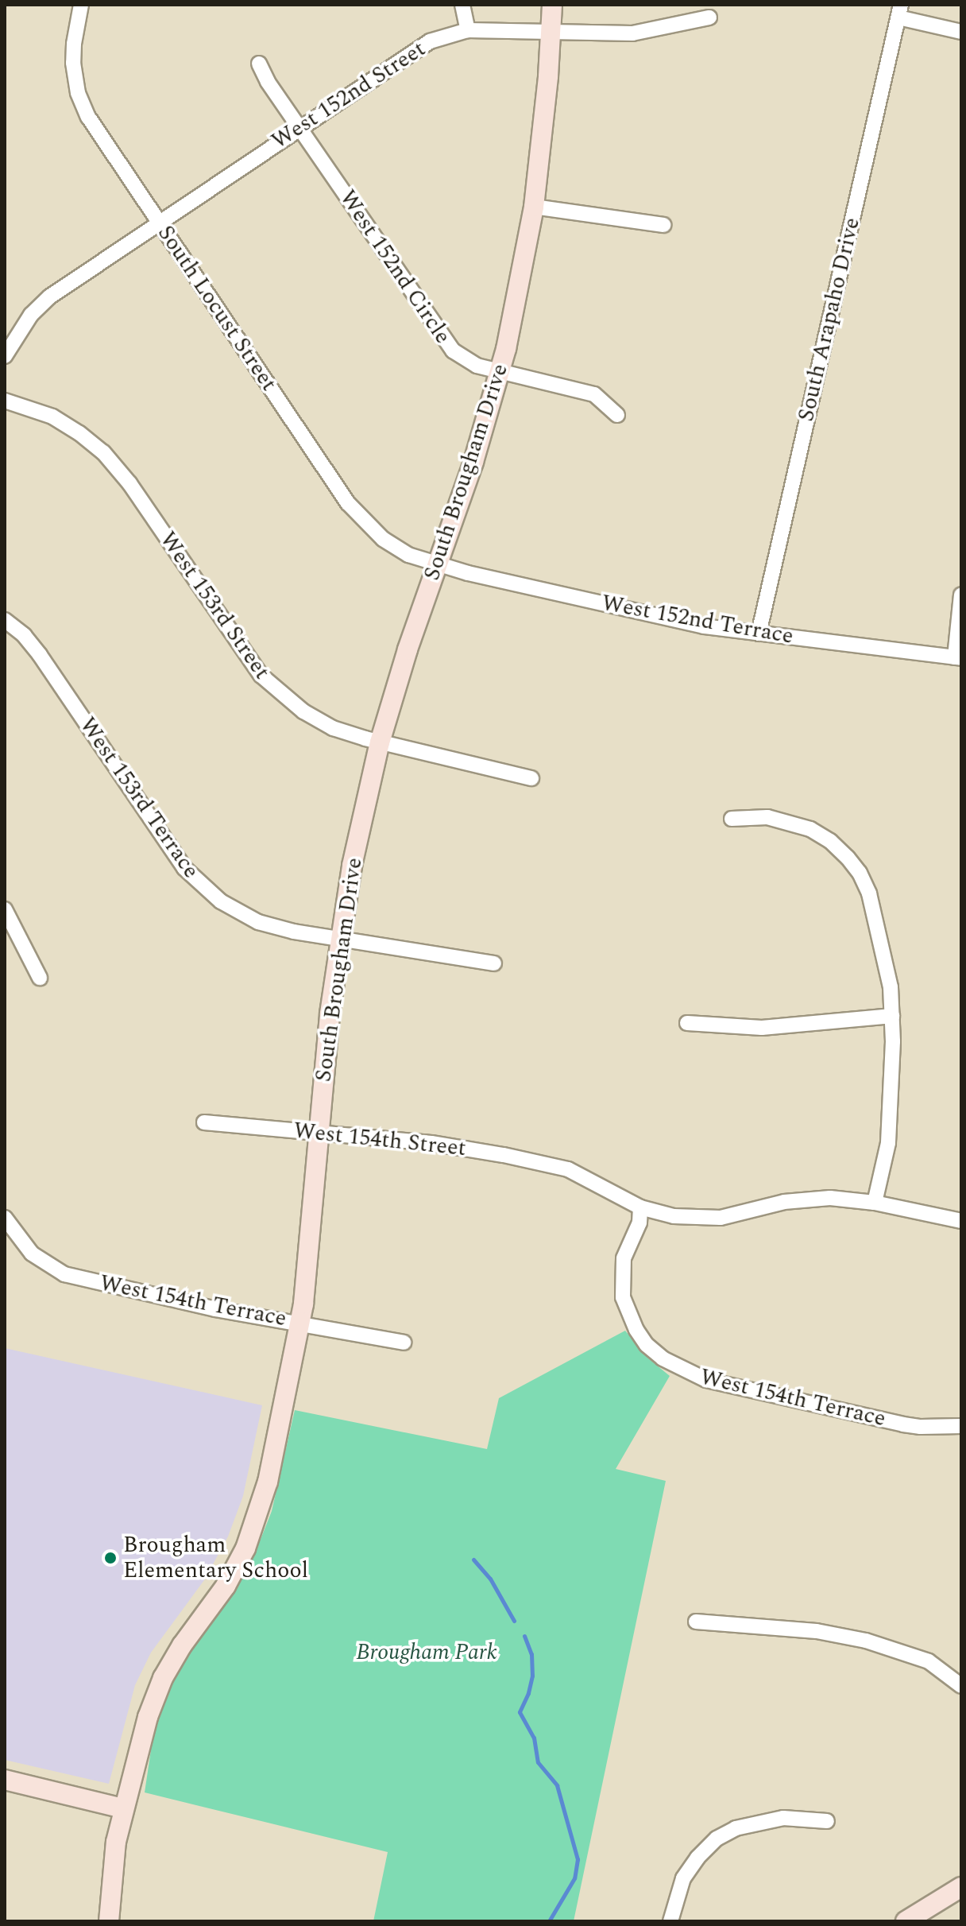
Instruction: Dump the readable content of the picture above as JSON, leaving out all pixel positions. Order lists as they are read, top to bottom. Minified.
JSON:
{"streets":{"street":["West 152nd Street","West 152nd Circle","South Locust Street","South Arapaho Drive","South Brougham Drive","West 153rd Street","West 152nd Terrace","West 153rd Terrace","West 154th Street","West 154th Terrace"]},"crossings":[["West 152nd Street","West 152nd Circle"],["West 152nd Street","South Locust Street"],["West 152nd Street","South Brougham Drive"],["West 152nd Circle","South Brougham Drive"],["South Locust Street","South Brougham Drive"],["South Locust Street","West 152nd Terrace"],["South Arapaho Drive","West 152nd Terrace"],["South Brougham Drive","West 153rd Street"],["South Brougham Drive","West 152nd Terrace"],["South Brougham Drive","West 153rd Terrace"],["South Brougham Drive","West 154th Street"],["South Brougham Drive","West 154th Terrace"],["West 154th Street","West 154th Terrace"]],"parks":["Brougham Park"],"places":["Brougham Elementary School"]}
